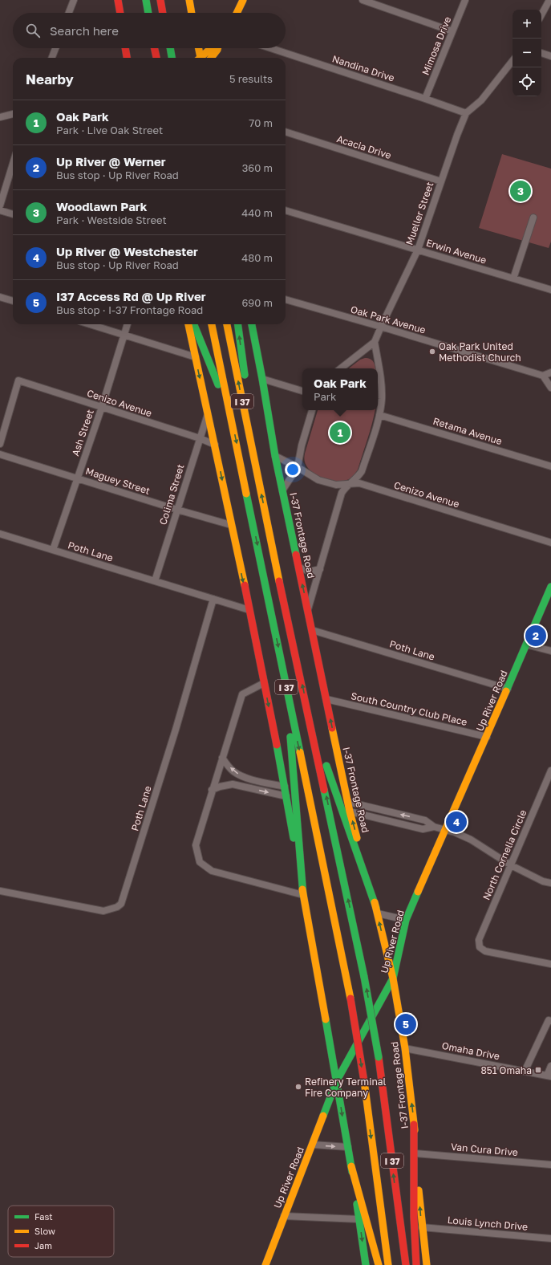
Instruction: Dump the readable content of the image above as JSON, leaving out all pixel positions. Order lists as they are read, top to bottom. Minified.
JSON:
{"streets":{"main road":["I 37","I-37 Frontage Road","Up River Road"],"street":["Mimosa Drive","Nandina Drive","Acacia Drive","Mueller Street","Erwin Avenue","Oak Park Avenue","Cenizo Avenue","Retama Avenue","Ash Street","Maguey Street","Colima Street","Poth Lane","South Country Club Place","North Cornelia Circle","Omaha Drive","Van Cura Drive","Louis Lynch Drive"]},"crossings":[["Mimosa Drive","Nandina Drive"],["Nandina Drive","Mueller Street"],["Acacia Drive","Mueller Street"],["Mueller Street","Erwin Avenue"],["Mueller Street","Oak Park Avenue"],["Cenizo Avenue","Ash Street"],["Cenizo Avenue","Colima Street"],["Cenizo Avenue","I-37 Frontage Road"],["Ash Street","Maguey Street"],["Ash Street","Poth Lane"],["Maguey Street","Colima Street"],["Colima Street","Poth Lane"],["I-37 Frontage Road","Poth Lane"],["I-37 Frontage Road","Up River Road"],["I-37 Frontage Road","South Country Club Place"],["I-37 Frontage Road","Omaha Drive"],["I-37 Frontage Road","Van Cura Drive"],["I-37 Frontage Road","Louis Lynch Drive"],["Poth Lane","Up River Road"],["Up River Road","South Country Club Place"]],"places":{"other":["Oak Park United Methodist Church","Refinery Terminal Fire Company"],"transit":["851 Omaha"]},"legend":["Fast","Slow","Jam"],"page":{"map_buttons":["+","−"],"search":"Search here","heading":["Nearby","5 results"],"list":[{"mark":"1","name":"Oak Park","note":"Park · Live Oak Street","value":"70 m"},{"mark":"2","name":"Up River @ Werner","note":"Bus stop · Up River Road","value":"360 m"},{"mark":"3","name":"Woodlawn Park","note":"Park · Westside Street","value":"440 m"},{"mark":"4","name":"Up River @ Westchester","note":"Bus stop · Up River Road","value":"480 m"},{"mark":"5","name":"I37 Access Rd @ Up River","note":"Bus stop · I-37 Frontage Road","value":"690 m"}],"pins":["3","1","2","4","5"],"popup":["Oak Park","Park"]}}
